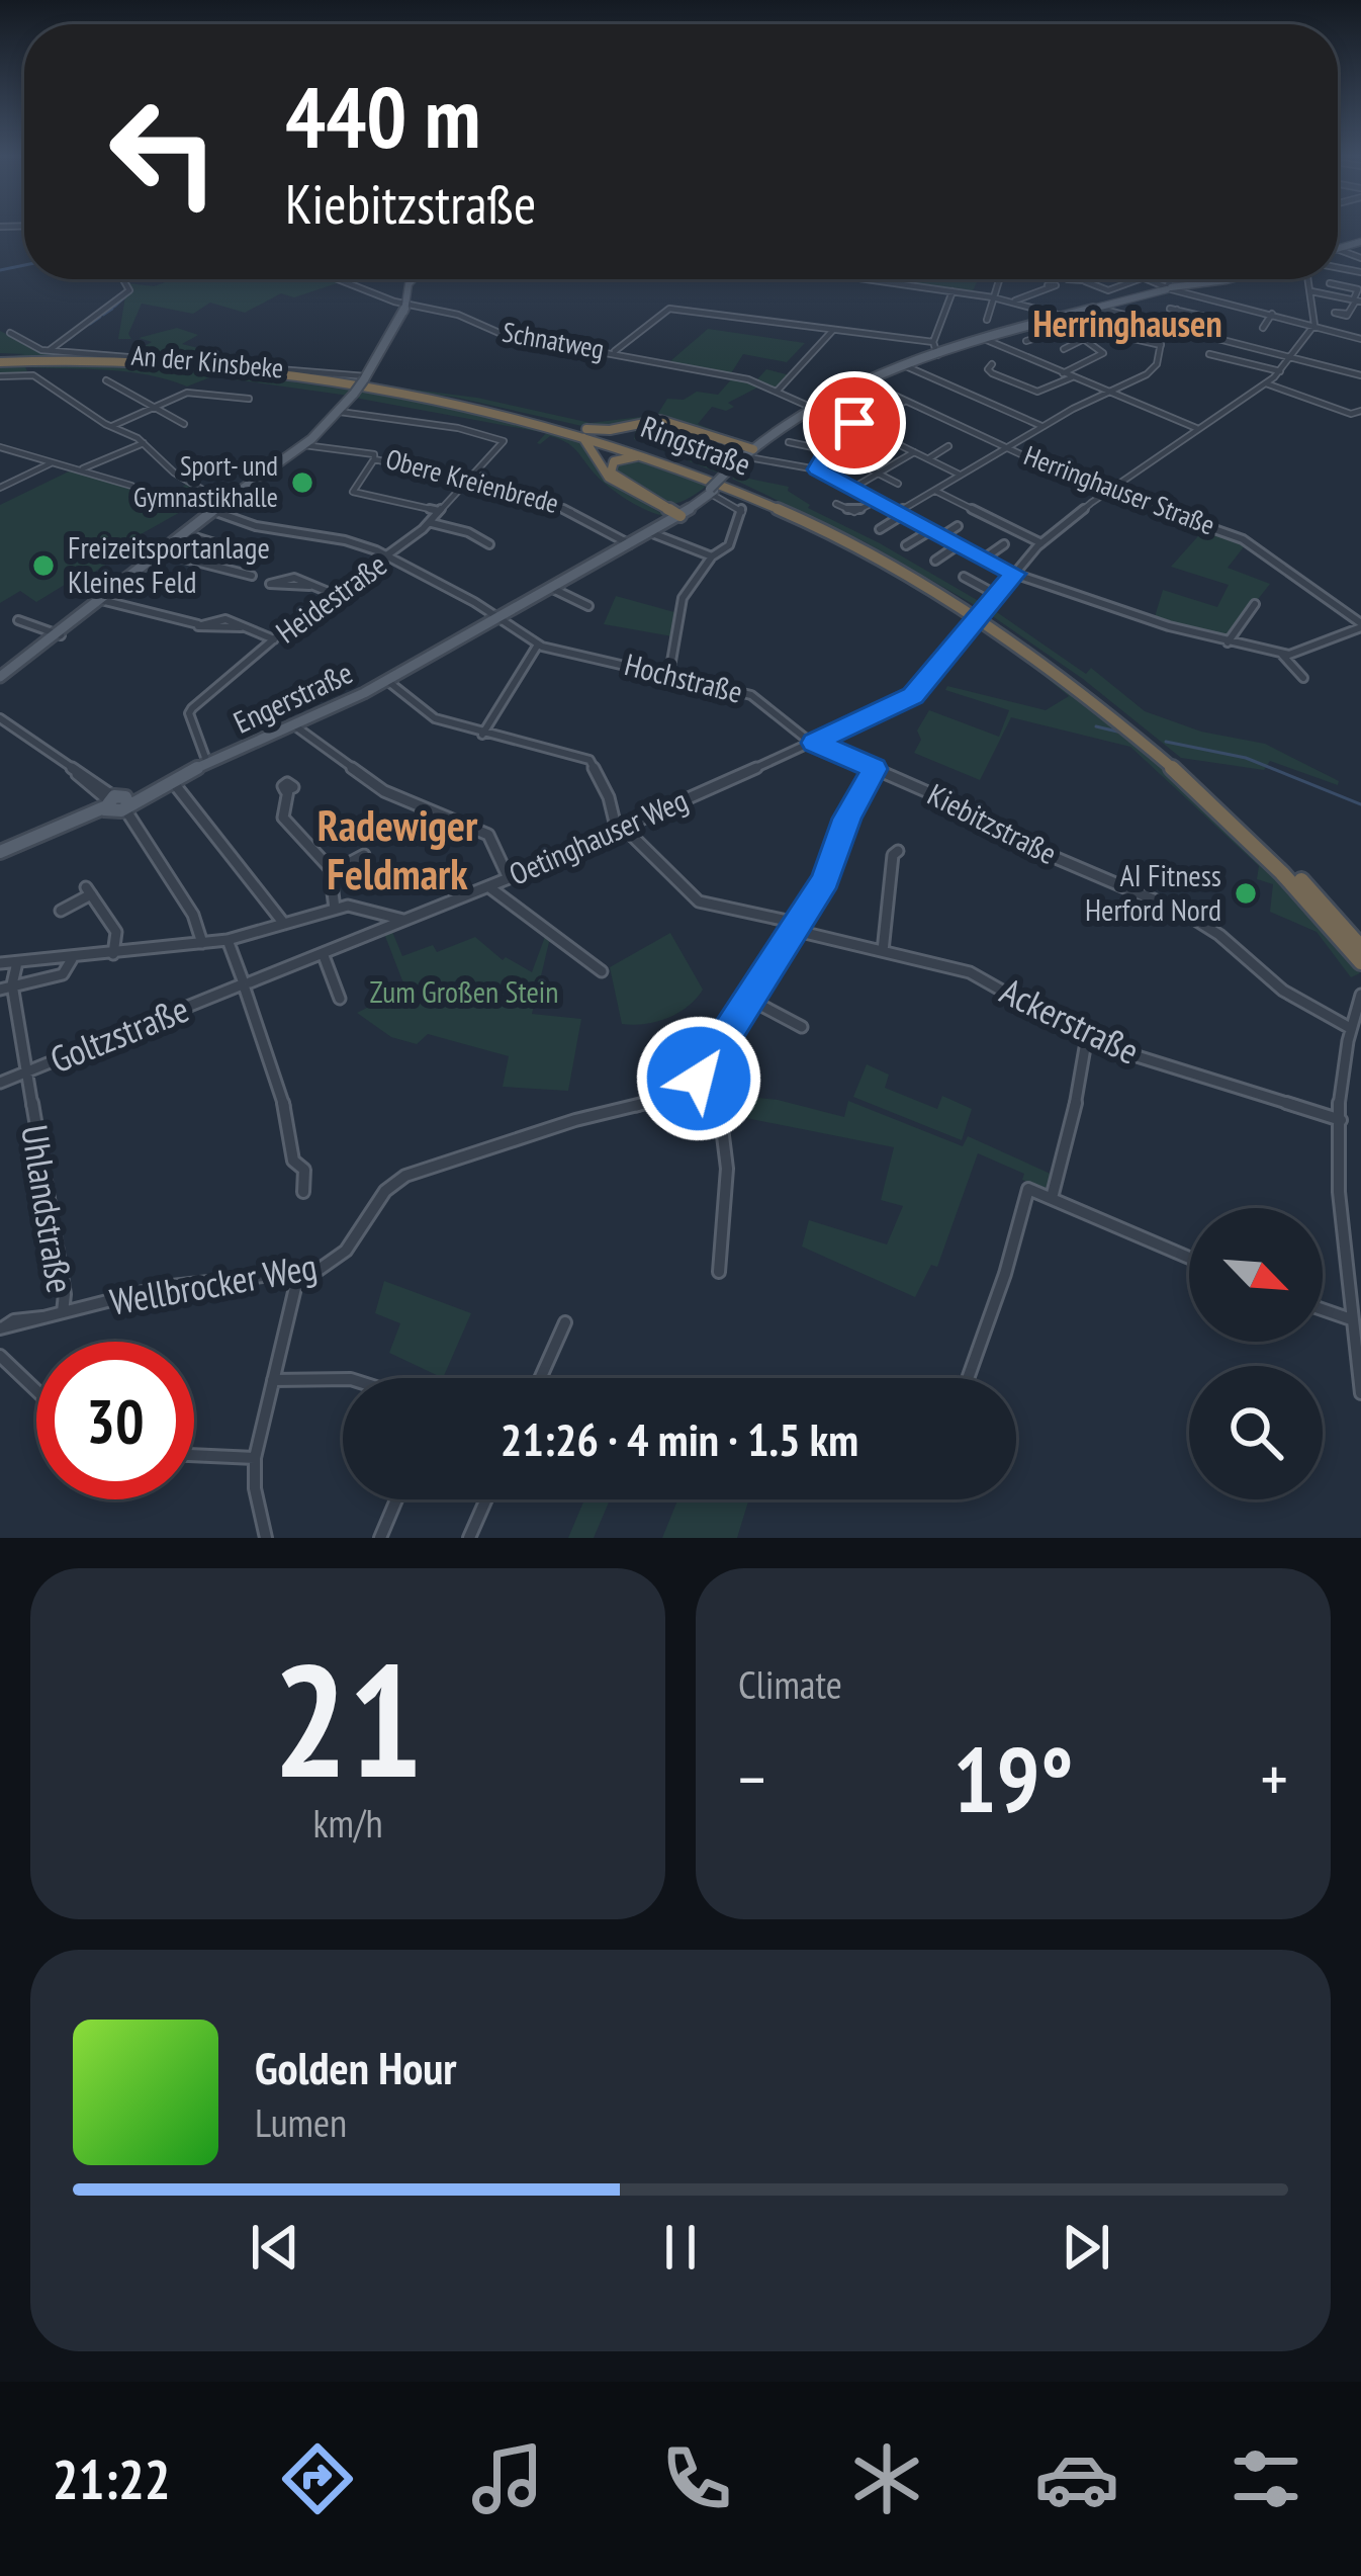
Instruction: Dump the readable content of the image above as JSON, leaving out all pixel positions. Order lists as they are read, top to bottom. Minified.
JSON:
{"streets":{"highway":["Ringstraße"],"main road":["Engerstraße"],"street":["Schnatweg","An der Kinsbeke","Obere Kreienbrede","Herringhauser Straße","Heidestraße","Hochstraße","Kiebitzstraße","Oetinghauser Weg","Ackerstraße","Goltzstraße","Uhlandstraße","Wellbrocker Weg"]},"crossings":[["Schnatweg","Engerstraße"],["Obere Kreienbrede","Heidestraße"],["Obere Kreienbrede","Engerstraße"],["Herringhauser Straße","Engerstraße"],["Herringhauser Straße","Oetinghauser Weg"],["Heidestraße","Hochstraße"],["Heidestraße","Engerstraße"],["Hochstraße","Engerstraße"],["Hochstraße","Kiebitzstraße"],["Hochstraße","Oetinghauser Weg"],["Kiebitzstraße","Oetinghauser Weg"],["Kiebitzstraße","Wellbrocker Weg"],["Oetinghauser Weg","Ackerstraße"],["Oetinghauser Weg","Goltzstraße"],["Ackerstraße","Wellbrocker Weg"],["Goltzstraße","Uhlandstraße"],["Uhlandstraße","Wellbrocker Weg"]],"districts":["Herringhausen","Radewiger Feldmark"],"parks":["Zum Großen Stein"],"places":["Sport- und Gymnastikhalle","Freizeitsportanlage Kleines Feld","AI Fitness Herford Nord"],"north":"bottom right","page":{"turn":["440 m","Kiebitzstraße"],"limit":"30","trip":"21:26 · 4 min · 1.5 km","tile":[["21","km/h"],"Climate"],"heat":["−","19°","+"],"song":["Golden Hour","Lumen"],"tabs":"21:22"}}
